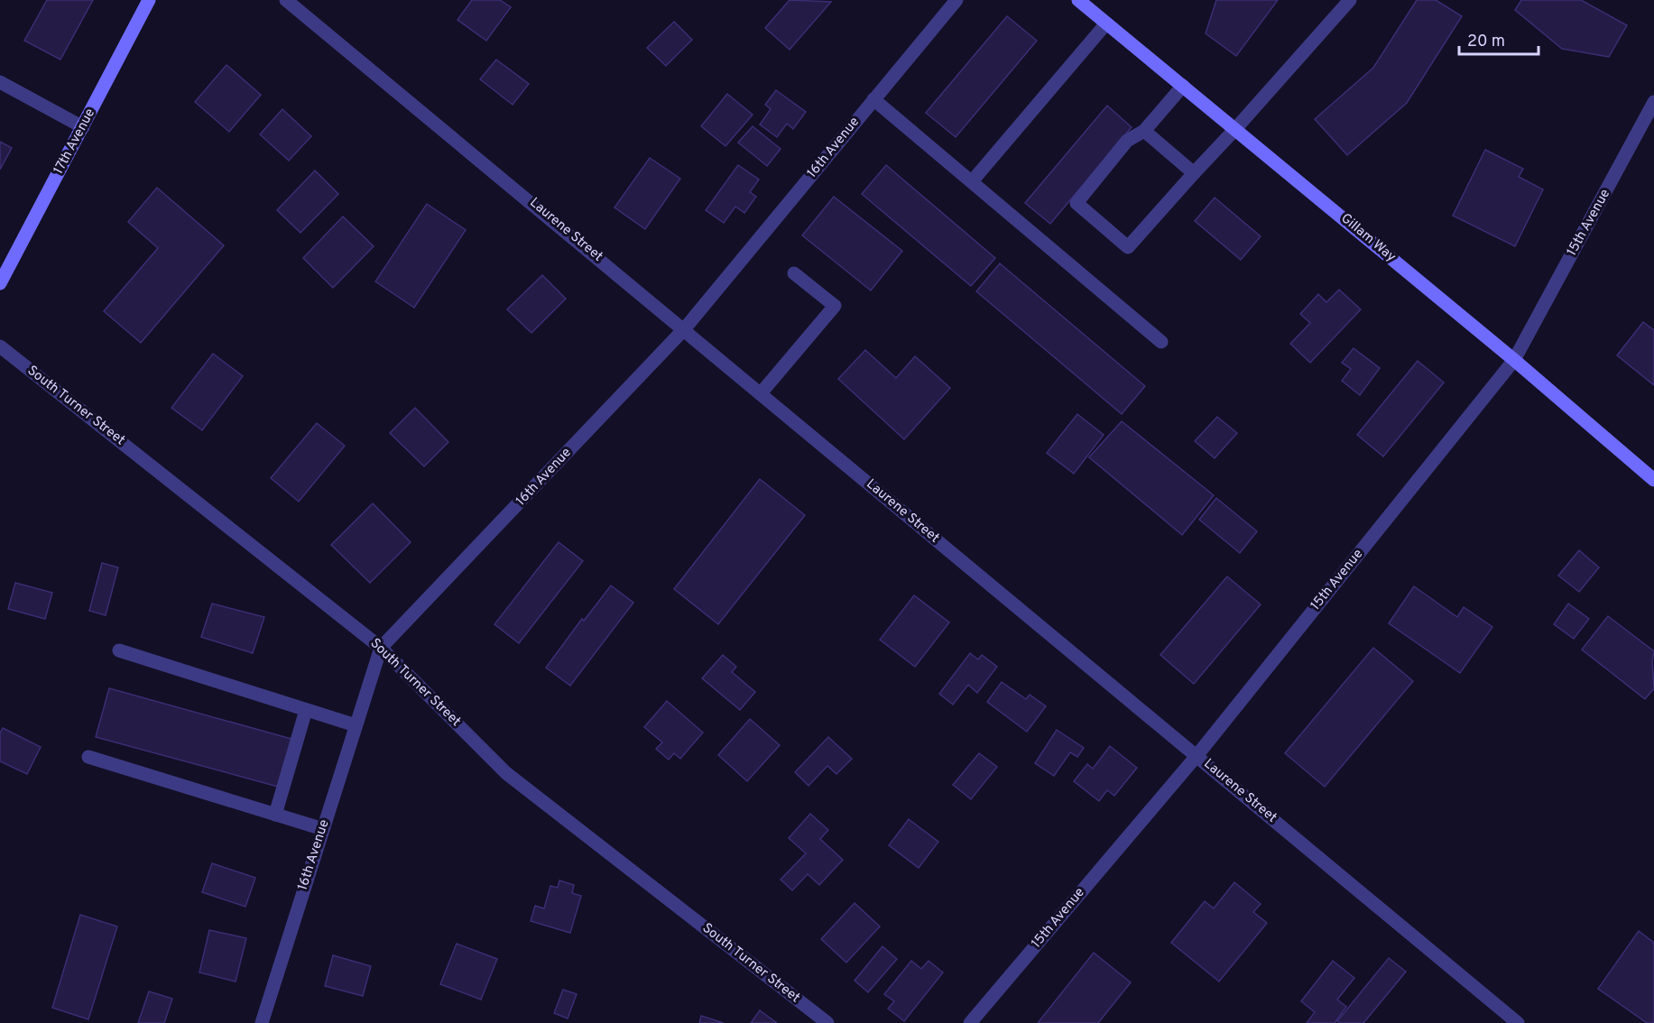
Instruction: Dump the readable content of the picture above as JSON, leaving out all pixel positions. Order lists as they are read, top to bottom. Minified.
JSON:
{"streets":{"street":["17th Avenue","16th Avenue","15th Avenue","Laurene Street","Gillam Way","South Turner Street"]},"crossings":[["16th Avenue","Laurene Street"],["16th Avenue","South Turner Street"],["15th Avenue","Laurene Street"],["15th Avenue","Gillam Way"]],"scale_bar":"20 m"}
